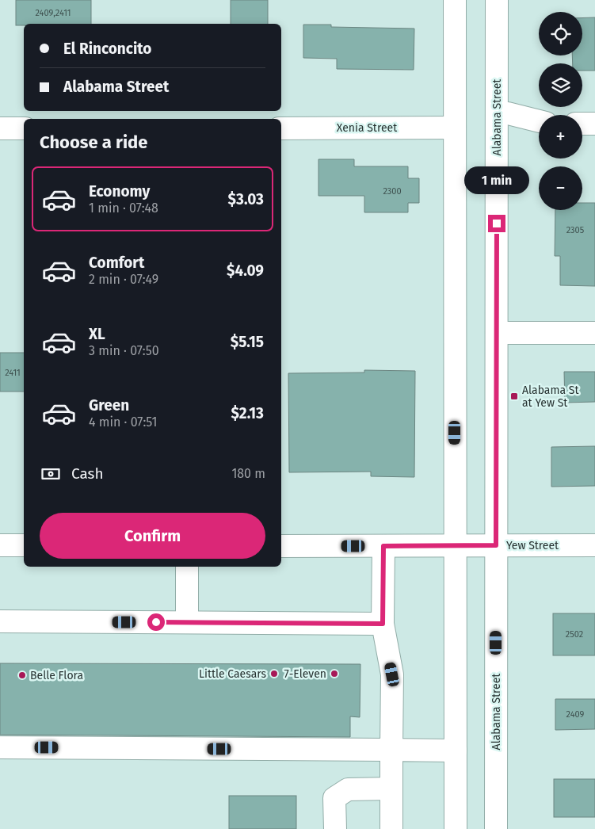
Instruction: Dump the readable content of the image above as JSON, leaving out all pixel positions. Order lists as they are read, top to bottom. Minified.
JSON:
{"streets":{"main road":["Alabama Street","Xenia Street","Yew Street"]},"crossings":[["Alabama Street","Yew Street"]],"places":{"transit":["Alabama St at Yew St"],"other":["Little Caesars","7-Eleven","Belle Flora"]},"house_numbers":["2409,2411","2300","2305","2411","2502","2409"],"page":{"map_buttons":["+","−"],"banner":["El Rinconcito","Alabama Street"],"heading":"Choose a ride","bubble":"1 min","list":[{"name":"Economy","note":"1 min · 07:48","value":"$3.03"},{"name":"Comfort","note":"2 min · 07:49","value":"$4.09"},{"name":"XL","note":"3 min · 07:50","value":"$5.15"},{"name":"Green","note":"4 min · 07:51","value":"$2.13"}],"pay":["Cash","180 m"],"buttons":"Confirm"}}
